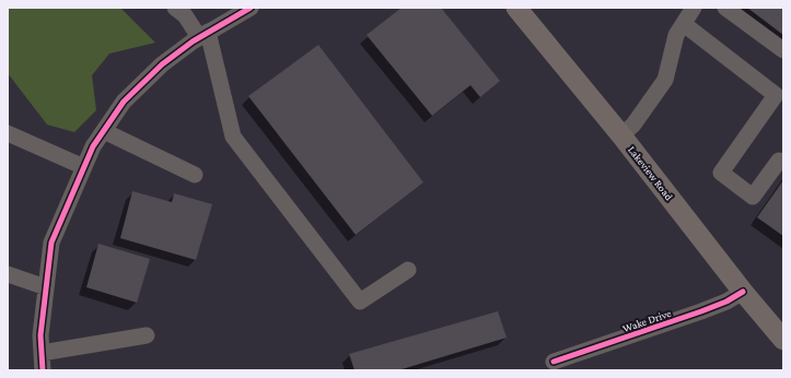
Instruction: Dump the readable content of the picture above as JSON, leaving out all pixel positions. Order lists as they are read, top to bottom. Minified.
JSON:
{"streets":{"main road":["Lakeview Road"],"street":["Wake Drive"]},"crossings":[["Lakeview Road","Wake Drive"]]}
